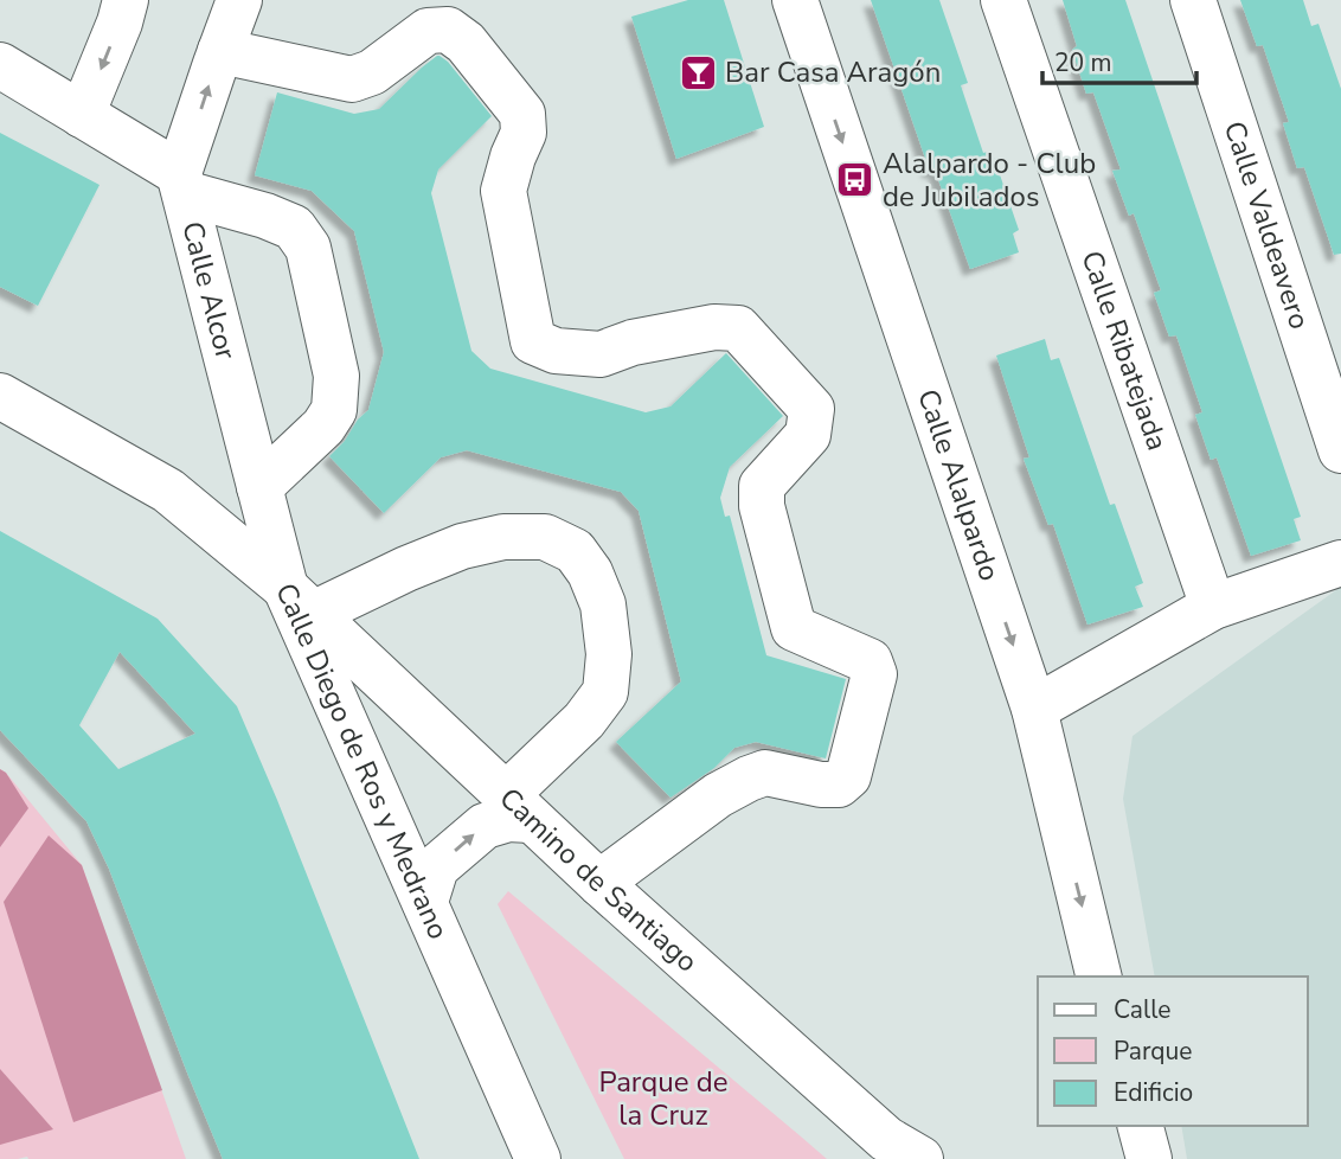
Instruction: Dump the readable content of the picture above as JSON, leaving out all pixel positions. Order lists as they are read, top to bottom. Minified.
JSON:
{"streets":{"street":["Calle Valdeavero","Calle Alcor","Calle Ribatejada","Calle Alalpardo","Calle Diego de Ros y Medrano","Camino de Santiago"]},"crossings":[["Calle Alcor","Calle Diego de Ros y Medrano"],["Calle Alcor","Camino de Santiago"],["Calle Diego de Ros y Medrano","Camino de Santiago"]],"one_way":["Calle Alalpardo"],"parks":["Parque de la Cruz"],"places":{"bar":["Bar Casa Aragón"],"bus stop":["Alalpardo - Club de Jubilados"]},"legend":["Calle","Parque","Edificio"],"scale_bar":"20 m"}
